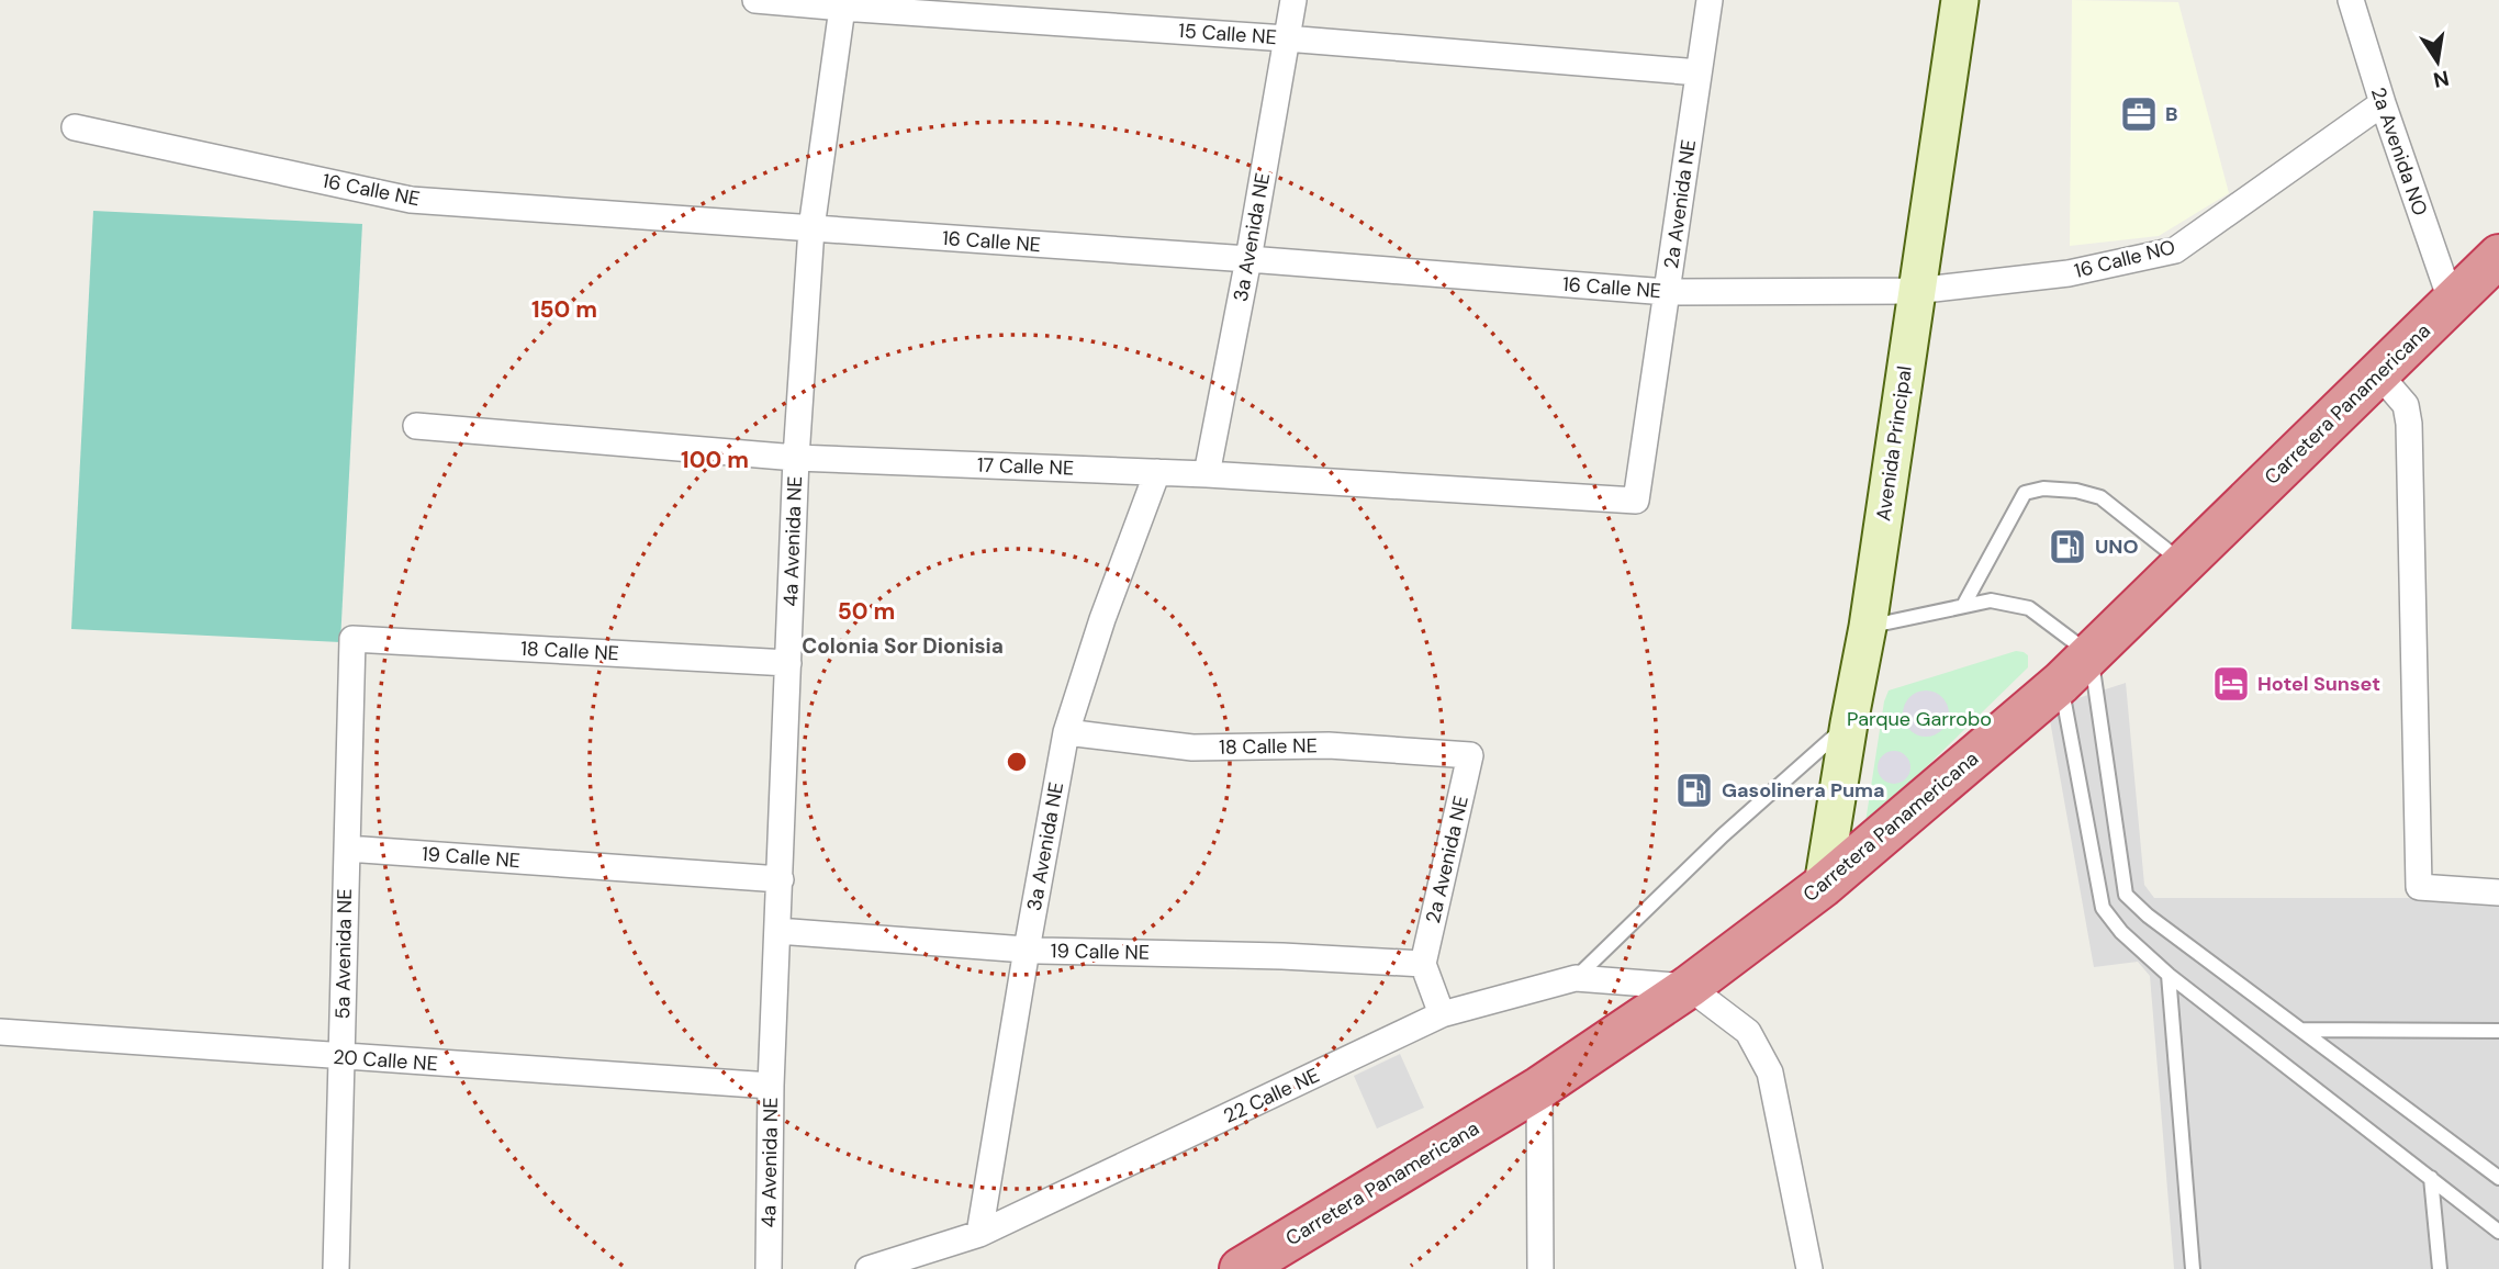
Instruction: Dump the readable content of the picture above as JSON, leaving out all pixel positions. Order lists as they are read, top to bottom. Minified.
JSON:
{"streets":{"highway":["Carretera Panamericana"],"street":["15 Calle NE","2a Avenida NO","16 Calle NE","2a Avenida NE","3a Avenida NE","16 Calle NO","Avenida Principal","17 Calle NE","4a Avenida NE","18 Calle NE","19 Calle NE","5a Avenida NE","20 Calle NE","22 Calle NE"]},"crossings":[["15 Calle NE","2a Avenida NE"],["15 Calle NE","3a Avenida NE"],["15 Calle NE","4a Avenida NE"],["2a Avenida NO","16 Calle NO"],["2a Avenida NO","Carretera Panamericana"],["16 Calle NE","2a Avenida NE"],["16 Calle NE","3a Avenida NE"],["16 Calle NE","16 Calle NO"],["16 Calle NE","Avenida Principal"],["16 Calle NE","4a Avenida NE"],["2a Avenida NE","17 Calle NE"],["2a Avenida NE","18 Calle NE"],["2a Avenida NE","19 Calle NE"],["3a Avenida NE","17 Calle NE"],["3a Avenida NE","18 Calle NE"],["3a Avenida NE","19 Calle NE"],["3a Avenida NE","22 Calle NE"],["16 Calle NO","Avenida Principal"],["Carretera Panamericana","Avenida Principal"],["Carretera Panamericana","22 Calle NE"],["17 Calle NE","4a Avenida NE"],["4a Avenida NE","18 Calle NE"],["4a Avenida NE","19 Calle NE"],["4a Avenida NE","20 Calle NE"],["18 Calle NE","5a Avenida NE"],["19 Calle NE","5a Avenida NE"],["5a Avenida NE","20 Calle NE"]],"districts":["Colonia Sor Dionisia"],"parks":["Parque Garrobo"],"places":{"office":["B"],"fuel station":["UNO","Gasolinera Puma"],"hotel":["Hotel Sunset"]},"north":"bottom","rings":["150 m","100 m","50 m"]}
